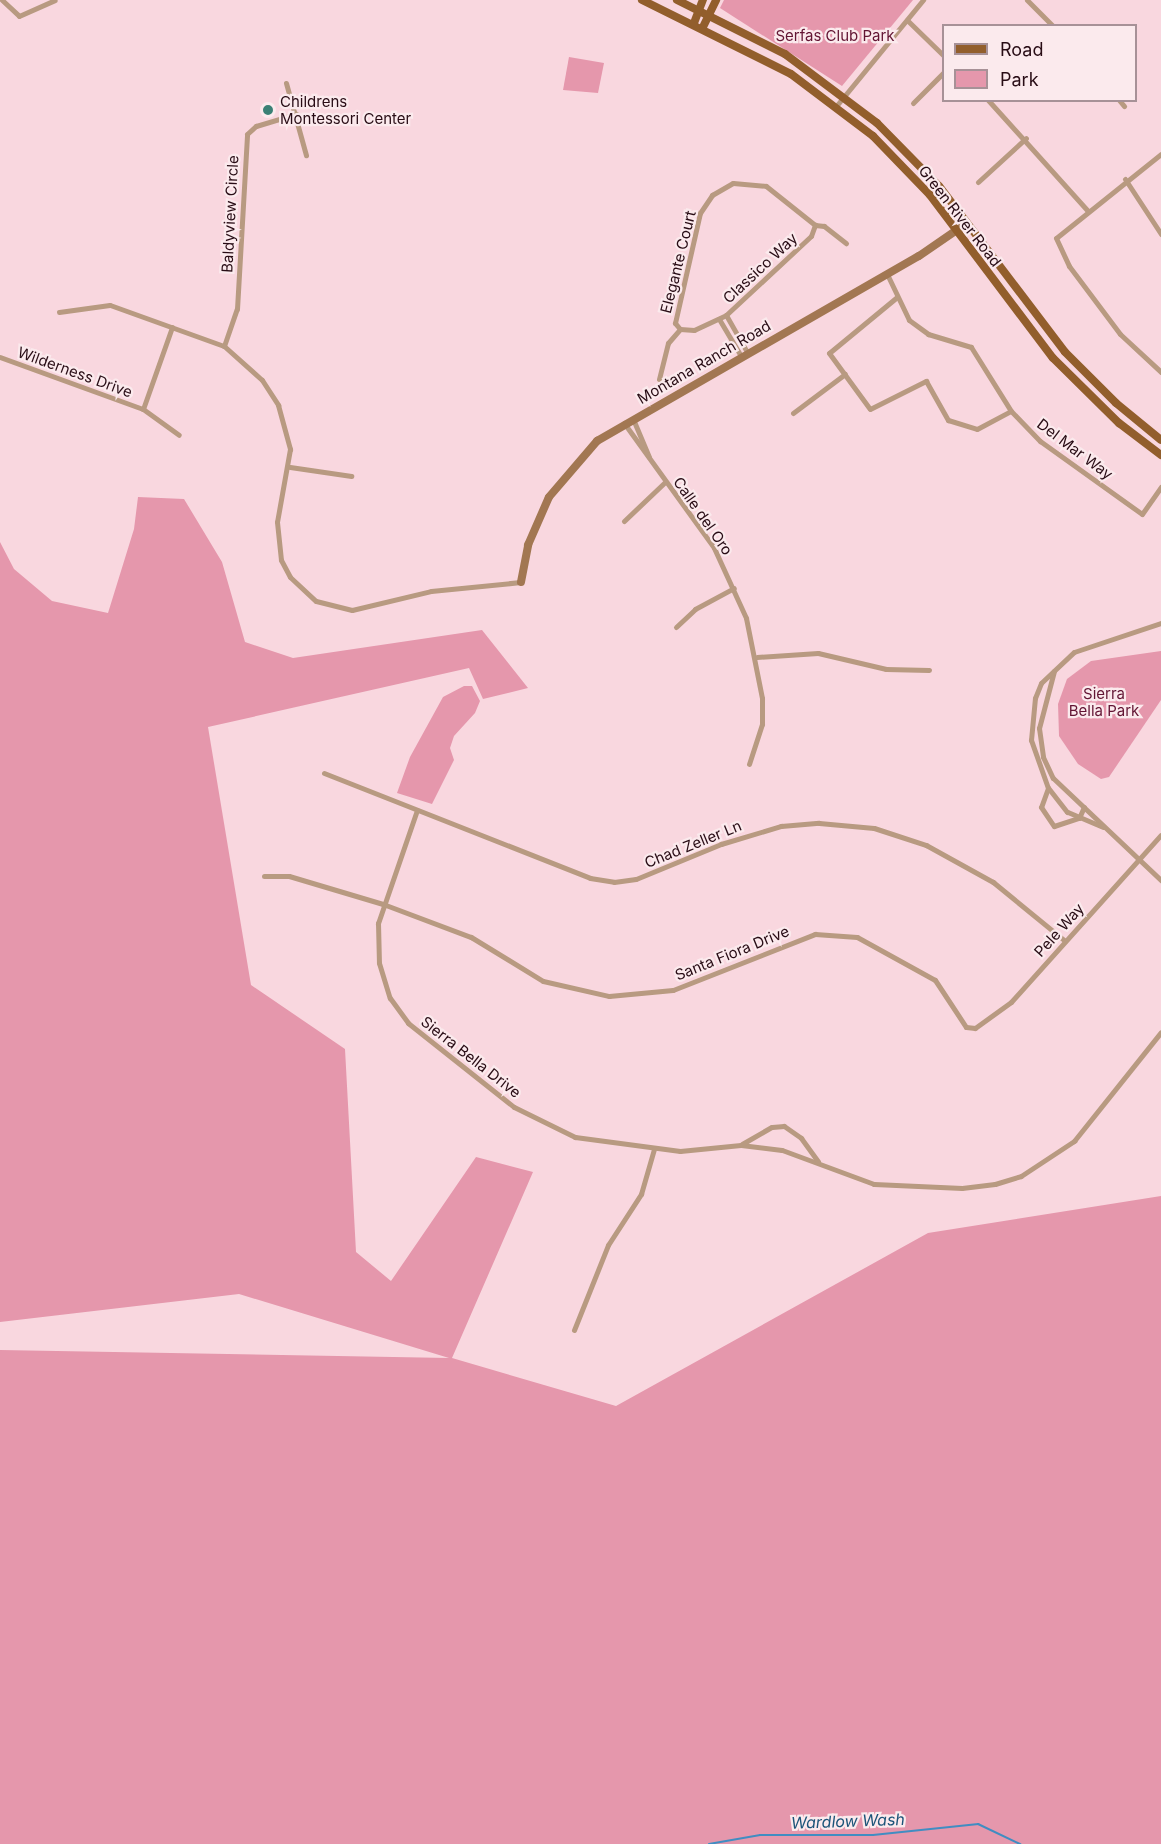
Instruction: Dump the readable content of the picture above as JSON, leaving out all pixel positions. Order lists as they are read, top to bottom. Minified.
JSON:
{"streets":{"main road":["Green River Road"],"street":["Baldyview Circle","Elegante Court","Classico Way","Montana Ranch Road","Wilderness Drive","Del Mar Way","Calle del Oro","Chad Zeller Ln","Pele Way","Santa Fiora Drive","Sierra Bella Drive"]},"crossings":[["Green River Road","Montana Ranch Road"],["Elegante Court","Classico Way"],["Montana Ranch Road","Del Mar Way"],["Montana Ranch Road","Calle del Oro"],["Chad Zeller Ln","Pele Way"],["Chad Zeller Ln","Sierra Bella Drive"],["Pele Way","Santa Fiora Drive"],["Santa Fiora Drive","Sierra Bella Drive"]],"water":["Wardlow Wash"],"parks":["Serfas Club Park","Sierra Bella Park"],"places":["Childrens Montessori Center"],"legend":["Road","Park"]}
